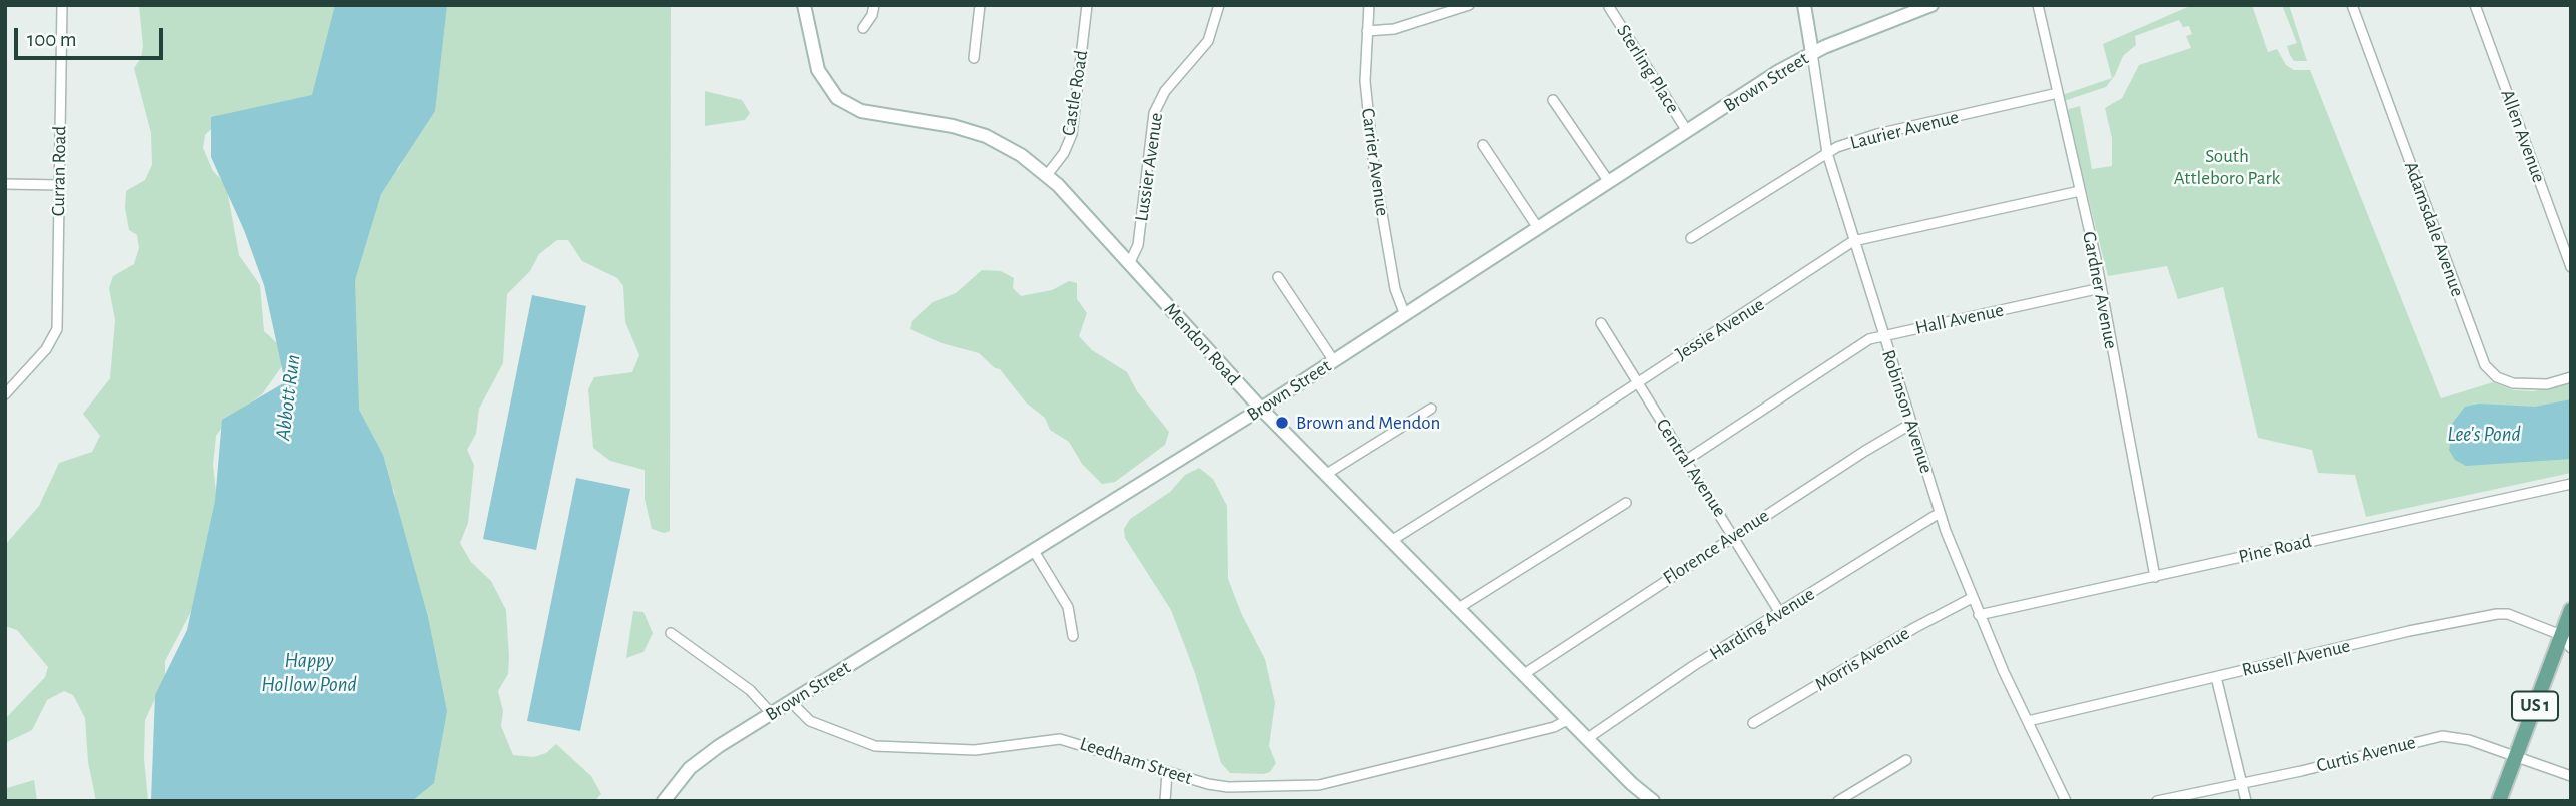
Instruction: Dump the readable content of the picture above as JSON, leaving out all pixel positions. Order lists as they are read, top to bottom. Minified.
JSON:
{"streets":{"main road":["US 1"],"street":["Sterling Place","Brown Street","Castle Road","Laurier Avenue","Allen Avenue","Carrier Avenue","Lussier Avenue","Curran Road","Adamsdale Avenue","Gardner Avenue","Hall Avenue","Jessie Avenue","Mendon Road","Robinson Avenue","Central Avenue","Florence Avenue","Pine Road","Harding Avenue","Russell Avenue","Morris Avenue","Curtis Avenue","Leedham Street"]},"crossings":[["Sterling Place","Brown Street"],["Brown Street","Carrier Avenue"],["Brown Street","Mendon Road"],["Brown Street","Robinson Avenue"],["Brown Street","Leedham Street"],["Castle Road","Mendon Road"],["Laurier Avenue","Gardner Avenue"],["Laurier Avenue","Robinson Avenue"],["Lussier Avenue","Mendon Road"],["Gardner Avenue","Hall Avenue"],["Gardner Avenue","Jessie Avenue"],["Gardner Avenue","Pine Road"],["Hall Avenue","Robinson Avenue"],["Hall Avenue","Central Avenue"],["Jessie Avenue","Mendon Road"],["Jessie Avenue","Robinson Avenue"],["Jessie Avenue","Central Avenue"],["Mendon Road","Florence Avenue"],["Mendon Road","Harding Avenue"],["Mendon Road","Leedham Street"],["Robinson Avenue","Florence Avenue"],["Robinson Avenue","Pine Road"],["Robinson Avenue","Harding Avenue"],["Robinson Avenue","Russell Avenue"],["Robinson Avenue","Morris Avenue"],["Central Avenue","Florence Avenue"],["Central Avenue","Harding Avenue"],["Russell Avenue","US 1"],["US 1","Curtis Avenue"]],"water":["Abbott Run","Lee's Pond","Happy Hollow Pond"],"parks":["South Attleboro Park"],"places":["Brown and Mendon"],"scale_bar":"100 m"}
